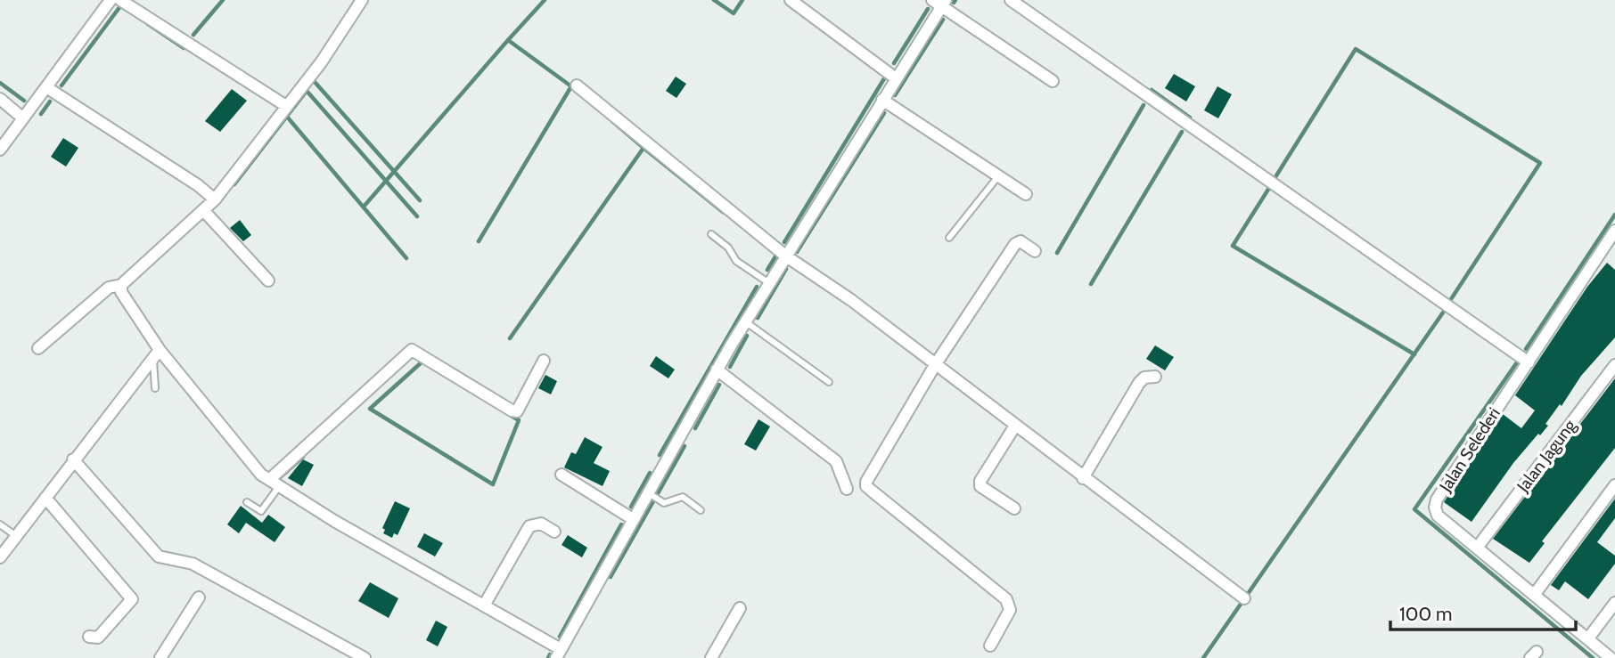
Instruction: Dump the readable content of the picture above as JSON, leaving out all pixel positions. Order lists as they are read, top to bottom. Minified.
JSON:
{"streets":{"street":["Jalan Selederi","Jalan Jagung"]},"crossings":[["Jalan Selederi","Jalan Jagung"]],"scale_bar":"100 m"}
